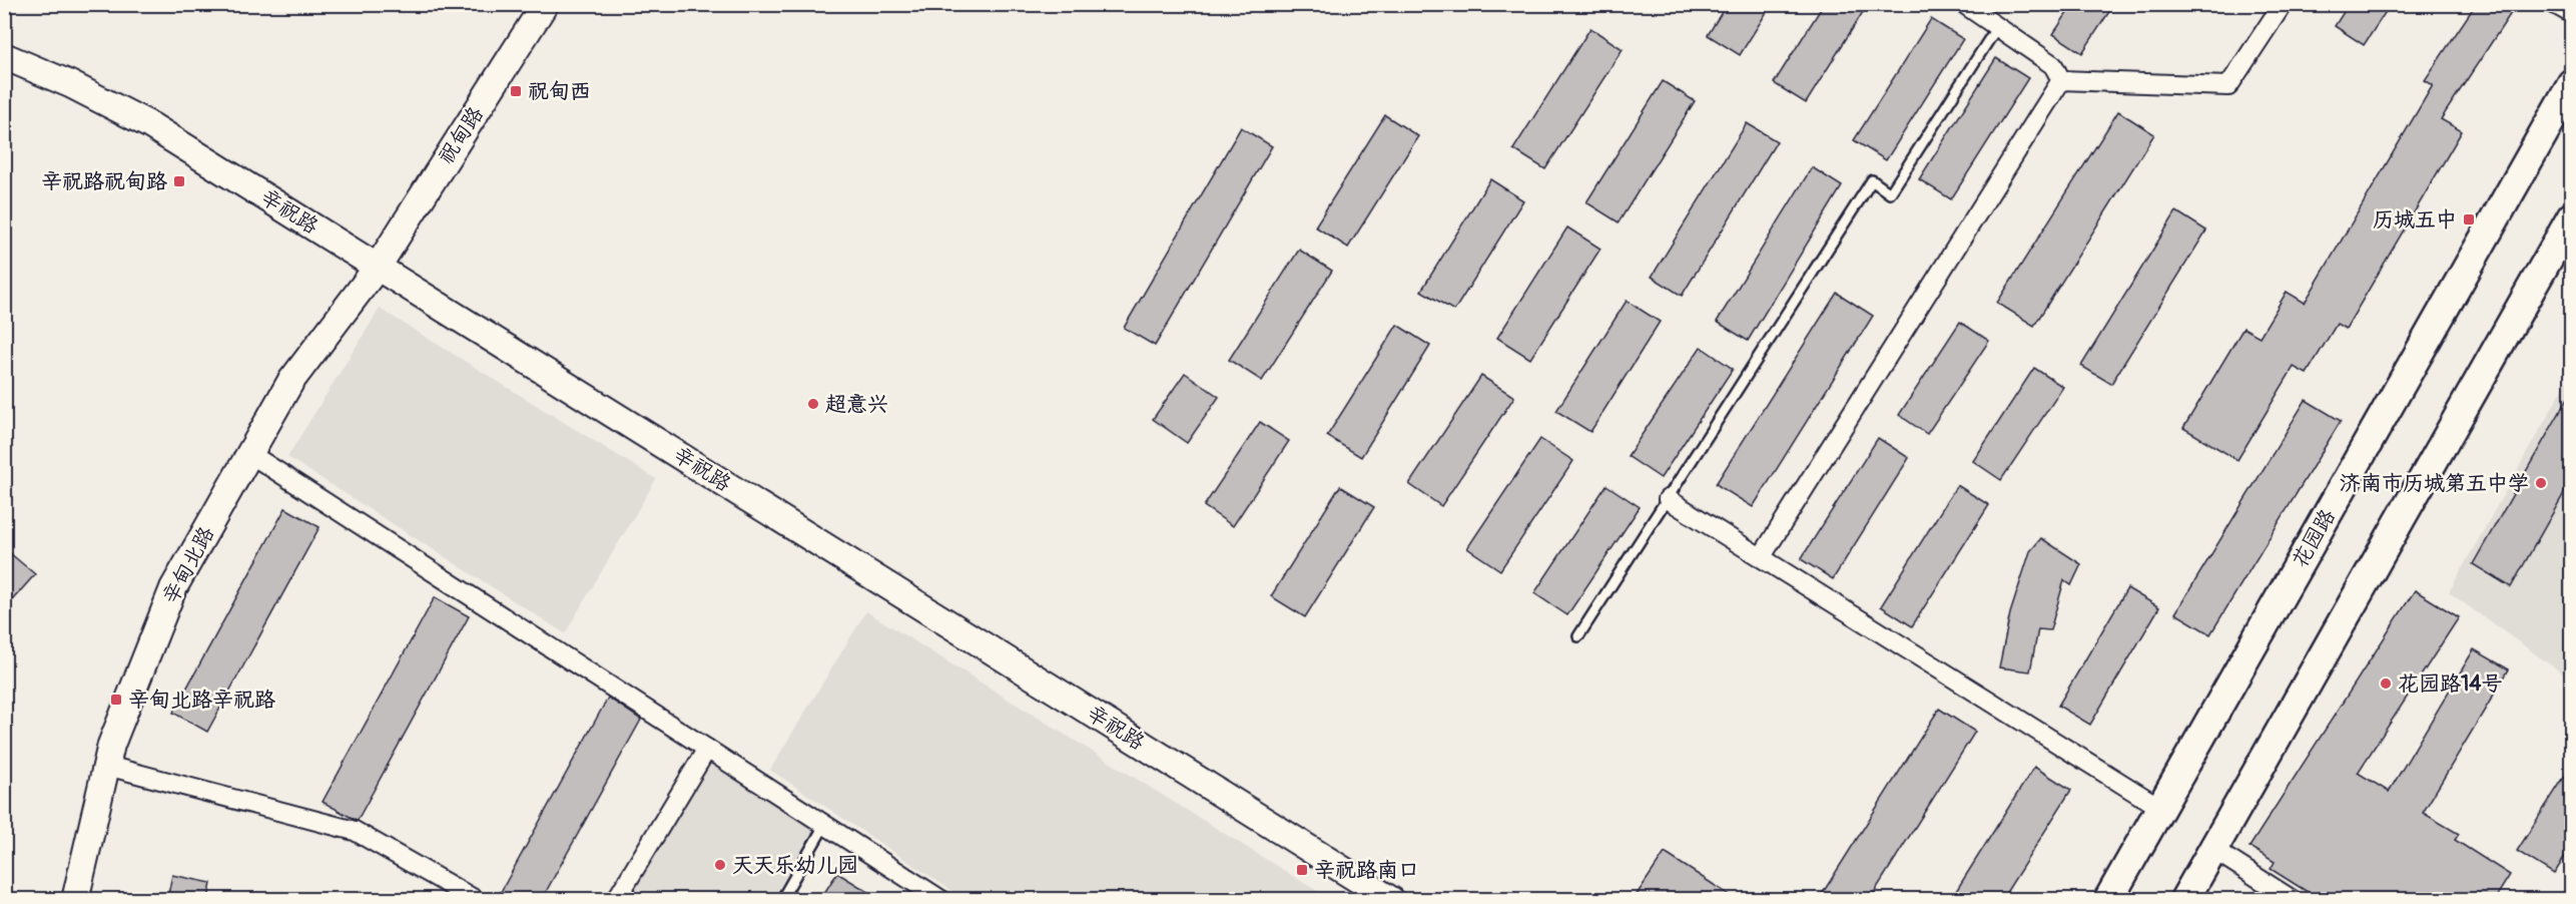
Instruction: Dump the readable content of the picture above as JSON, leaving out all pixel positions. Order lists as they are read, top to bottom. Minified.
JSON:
{"streets":{"main road":["祝甸路","辛祝路","花园路","辛甸北路"]},"crossings":[["祝甸路","辛祝路"],["祝甸路","辛甸北路"],["辛祝路","辛甸北路"]],"places":{"transit":["祝甸西","辛祝路祝甸路","历城五中","辛甸北路辛祝路","辛祝路南口"],"other":["超意兴","济南市历城第五中学","花园路14号","天天乐幼儿园"]}}
